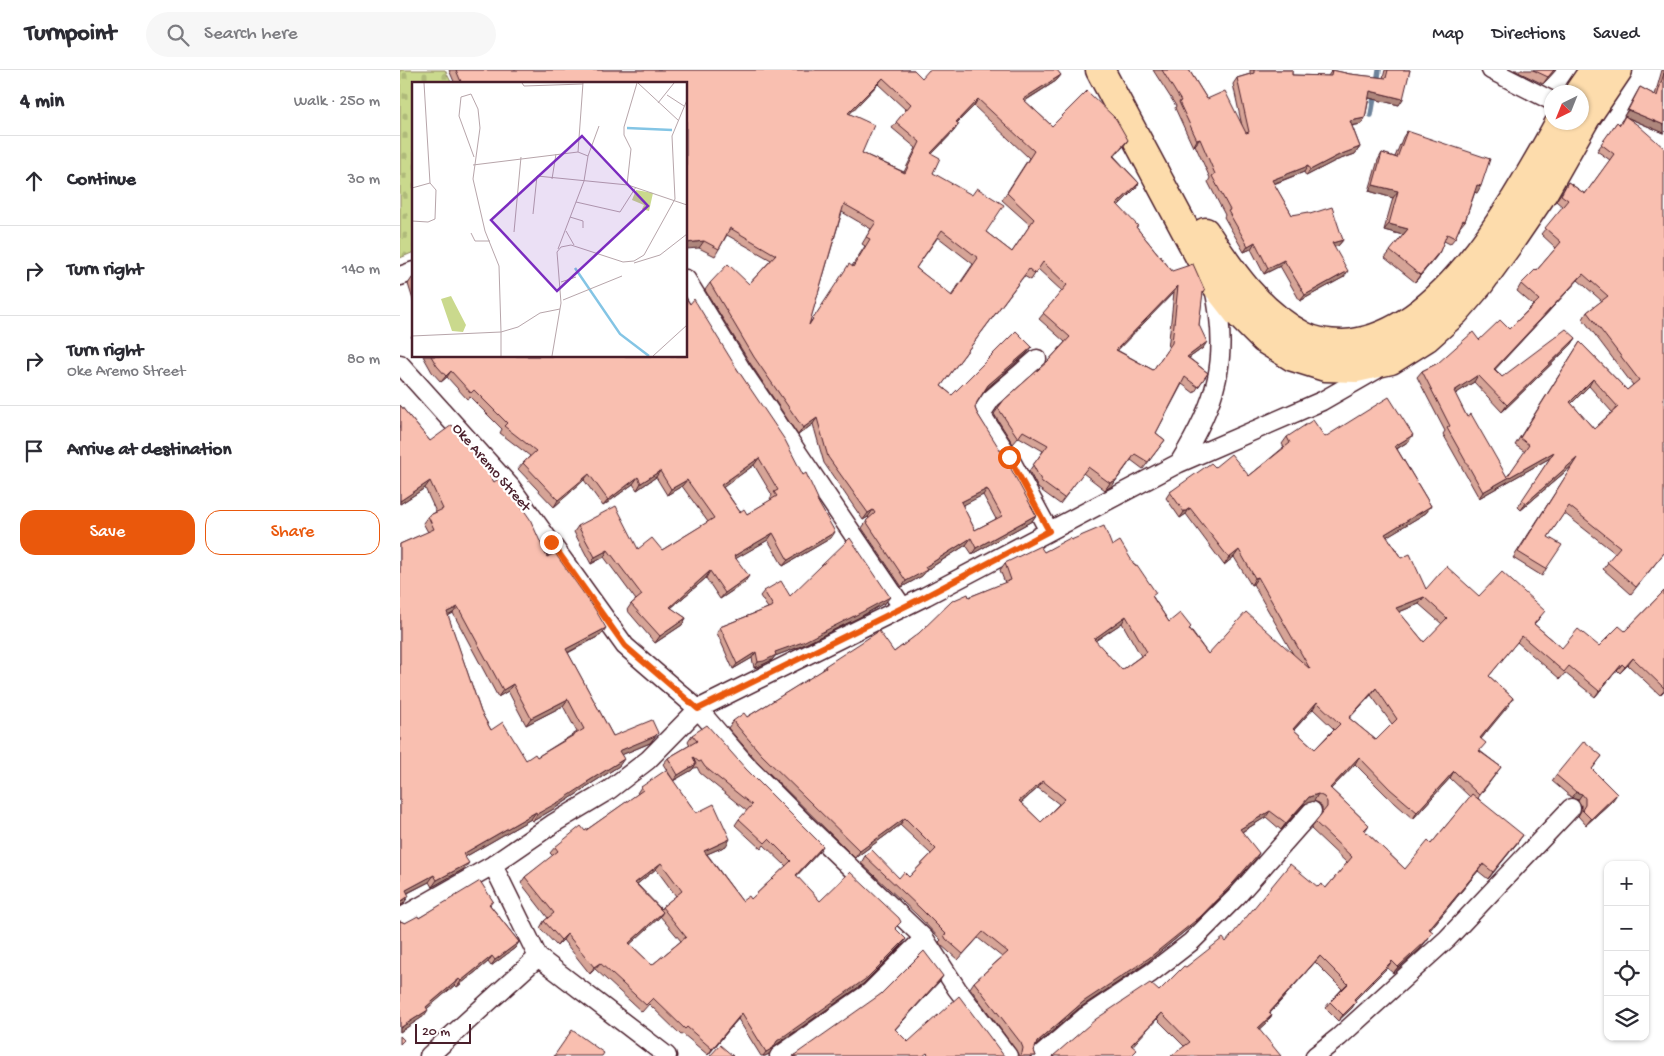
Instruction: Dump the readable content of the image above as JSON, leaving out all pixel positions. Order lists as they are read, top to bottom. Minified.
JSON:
{"streets":{"street":["Oke Aremo Street"]},"scale_bar":"20 m","north":"bottom left","page":{"header":"Turnpoint","search":"Search here","nav":["Map","Directions","Saved"],"heading":["4 min","Walk · 250 m"],"list":[["Continue","30 m"],["Turn right","140 m"],["Turn right","Oke Aremo Street","80 m"],"Arrive at destination"],"buttons":["Save","Share"],"map_buttons":["+","−"],"scale":"20 m"}}
